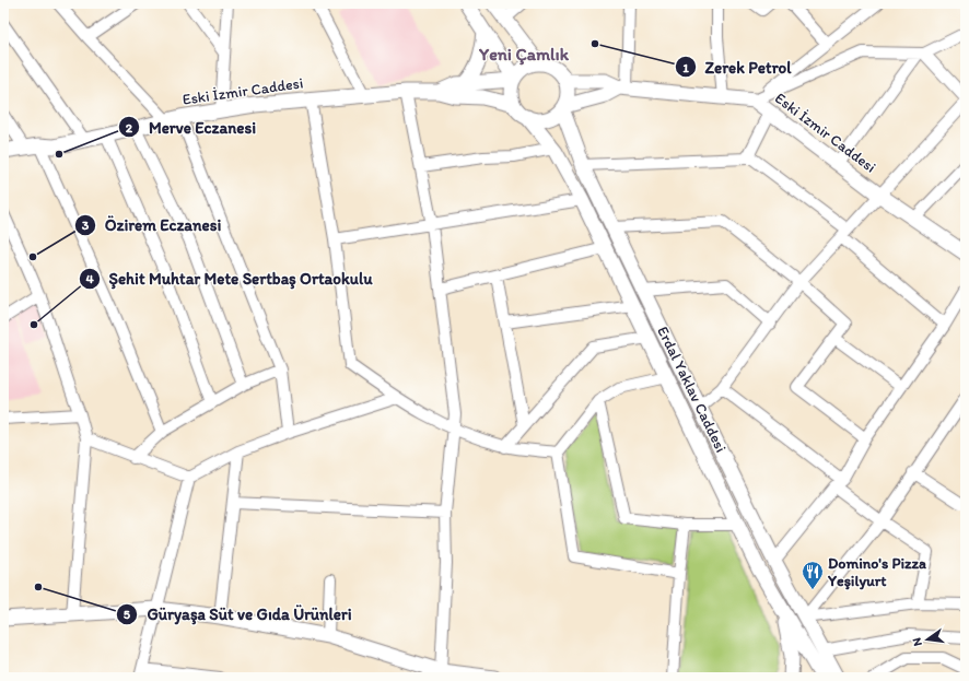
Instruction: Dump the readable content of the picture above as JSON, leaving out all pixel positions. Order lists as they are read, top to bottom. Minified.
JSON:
{"streets":{"main road":["Eski İzmir Caddesi","Erdal Yaklav Caddesi"]},"crossings":[["Eski İzmir Caddesi","Erdal Yaklav Caddesi"]],"districts":["Yeni Çamlık"],"places":{"other":["Zerek Petrol","Merve Eczanesi","Özirem Eczanesi","Şehit Muhtar Mete Sertbaş Ortaokulu","Güryaşa Süt ve Gıda Ürünleri"],"restaurant":["Domino's Pizza Yeşilyurt"]},"north":"left"}
